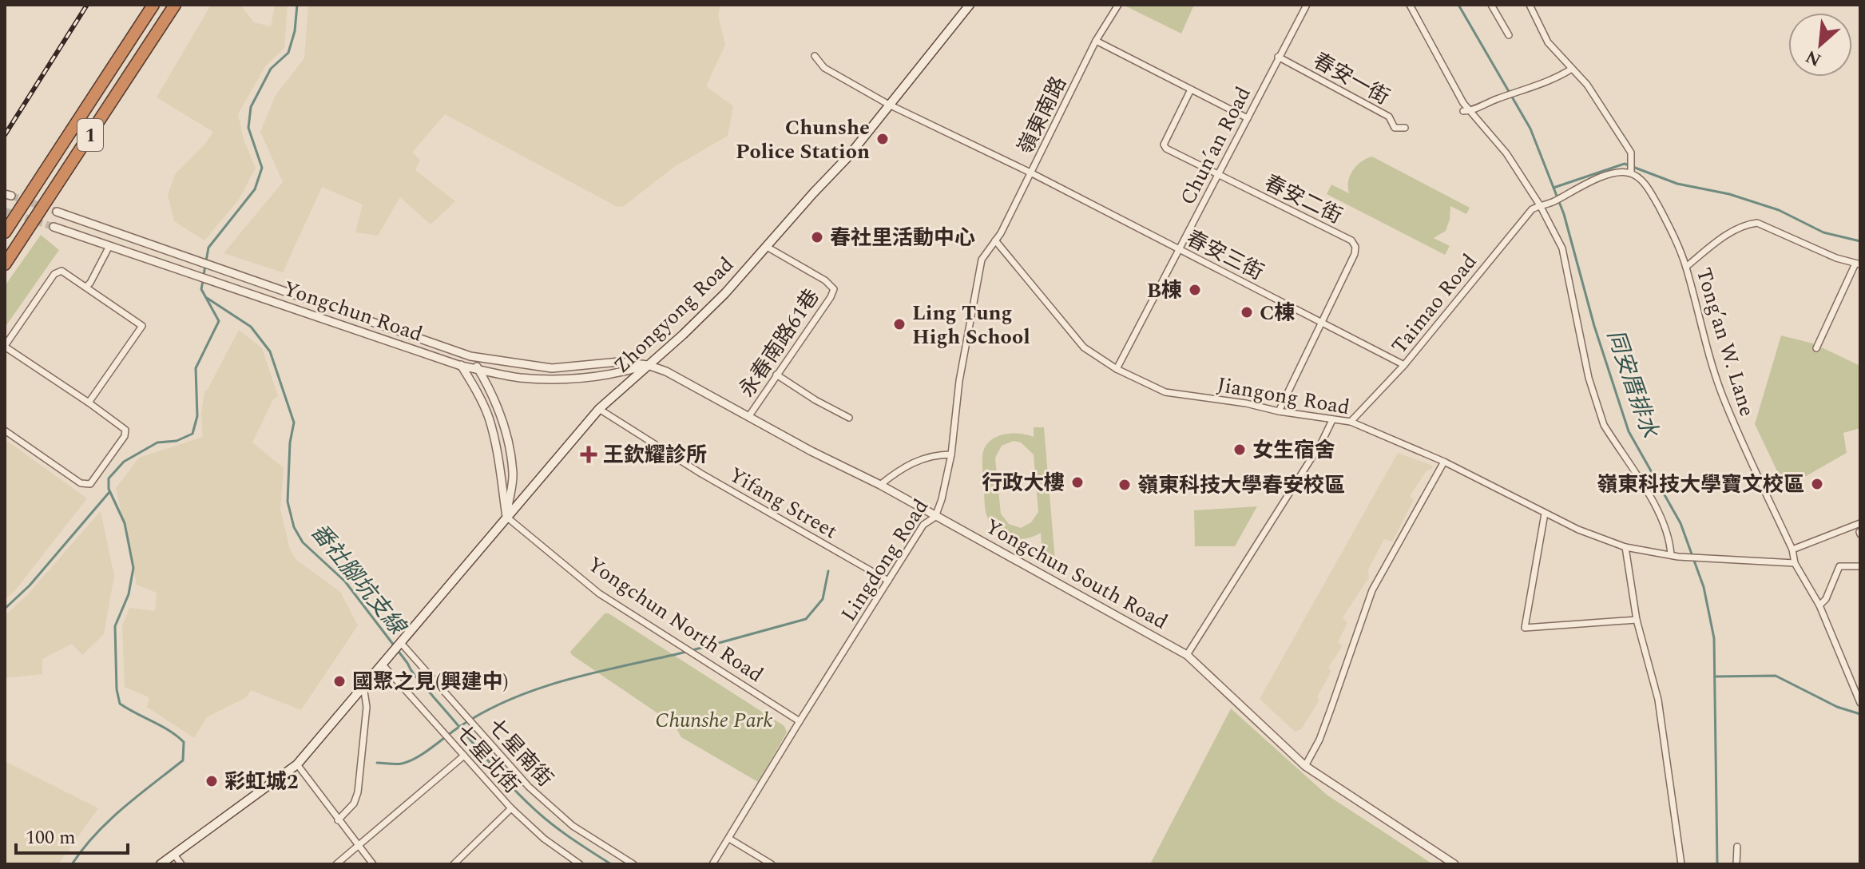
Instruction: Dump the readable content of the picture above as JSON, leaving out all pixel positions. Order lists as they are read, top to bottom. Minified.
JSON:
{"streets":{"highway":["1"],"main road":["Zhongyong Road"],"street":["春安一街","嶺東南路","Chun’an Road","春安二街","春安三街","Taimao Road","Yongchun Road","Tong’an W. Lane","永春南路61巷","Jiangong Road","Yifang Street","Lingdong Road","Yongchun South Road","Yongchun North Road","七星南街","七星北街"]},"crossings":[["春安一街","Chun’an Road"],["嶺東南路","春安三街"],["嶺東南路","Jiangong Road"],["嶺東南路","Lingdong Road"],["Chun’an Road","春安二街"],["Chun’an Road","春安三街"],["Chun’an Road","Jiangong Road"],["春安二街","春安三街"],["春安二街","Jiangong Road"],["春安三街","Taimao Road"],["Taimao Road","Jiangong Road"],["Yongchun Road","Yongchun South Road"],["Zhongyong Road","永春南路61巷"],["Zhongyong Road","Yifang Street"],["Zhongyong Road","Yongchun South Road"],["Zhongyong Road","Yongchun North Road"],["Zhongyong Road","七星南街"],["Zhongyong Road","七星北街"],["Tong’an W. Lane","Jiangong Road"],["永春南路61巷","Yongchun South Road"],["Jiangong Road","Lingdong Road"],["Yifang Street","Lingdong Road"],["Lingdong Road","Yongchun South Road"],["Lingdong Road","Yongchun North Road"]],"water":["同安厝排水","番社腳坑支線"],"parks":["Chunshe Park"],"places":{"other":["Chunshe Police Station","春社里活動中心","B棟","C棟","Ling Tung High School","女生宿舍","行政大樓","嶺東科技大學寶文校區","嶺東科技大學春安校區","國聚之見(興建中)","彩虹城2"],"health":["王欽耀診所"]},"scale_bar":"100 m","north":"bottom left"}
